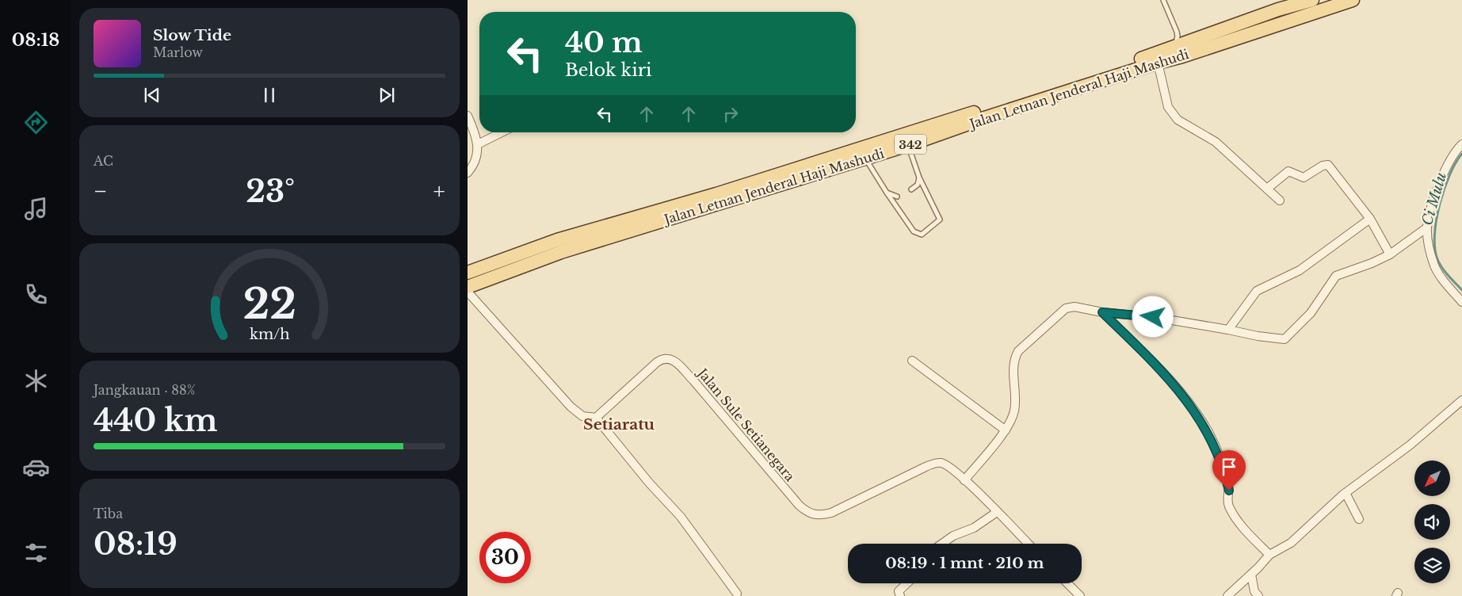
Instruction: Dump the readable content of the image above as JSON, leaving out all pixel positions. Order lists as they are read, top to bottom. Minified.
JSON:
{"streets":{"main road":["Jalan Letnan Jenderal Haji Mashudi","342"],"street":["Jalan Sule Setianegara"]},"districts":["Setiaratu"],"water":["Ci Mulu"],"north":"bottom left","page":{"tabs":"08:18","turn":["40 m","Belok kiri"],"song":["Slow Tide","Marlow"],"tile":["AC",["Jangkauan · 88%","440 km"],["Tiba","08:19"]],"heat":["−","23°","+"],"limit":"30","trip":"08:19 · 1 mnt · 210 m","gauge":["22","km/h"]}}
